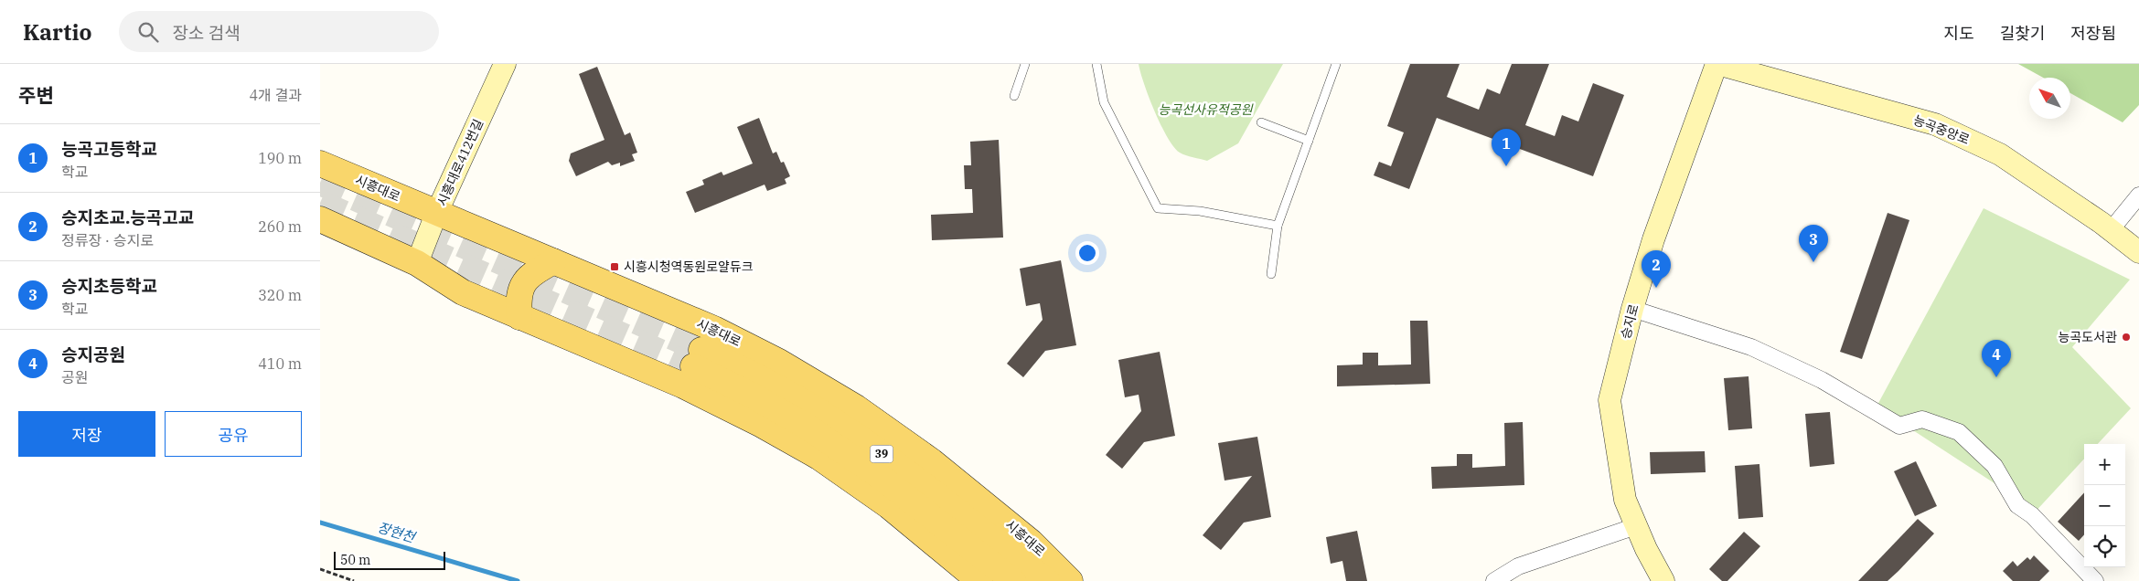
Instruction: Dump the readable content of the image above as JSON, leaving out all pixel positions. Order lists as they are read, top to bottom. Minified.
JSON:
{"streets":{"main road":["시흥대로","39"],"street":["능곡중앙로","시흥대로412번길","승지로"]},"crossings":[["능곡중앙로","승지로"],["시흥대로412번길","시흥대로"]],"water":["장현천"],"parks":["능곡선사유적공원"],"places":{"transit":["시흥시청역동원로얄듀크"],"other":["능곡도서관"]},"scale_bar":"50 m","north":"top left","page":{"header":"Kartio","search":"장소 검색","nav":["지도","길찾기","저장됨"],"heading":["주변","4개 결과"],"list":[{"mark":"1","name":"능곡고등학교","note":"학교","value":"190 m"},{"mark":"2","name":"승지초교.능곡고교","note":"정류장 · 승지로","value":"260 m"},{"mark":"3","name":"승지초등학교","note":"학교","value":"320 m"},{"mark":"4","name":"승지공원","note":"공원","value":"410 m"}],"pins":["1","3","2","4"],"buttons":["저장","공유"],"map_buttons":["+","−"],"scale":"50 m"}}
